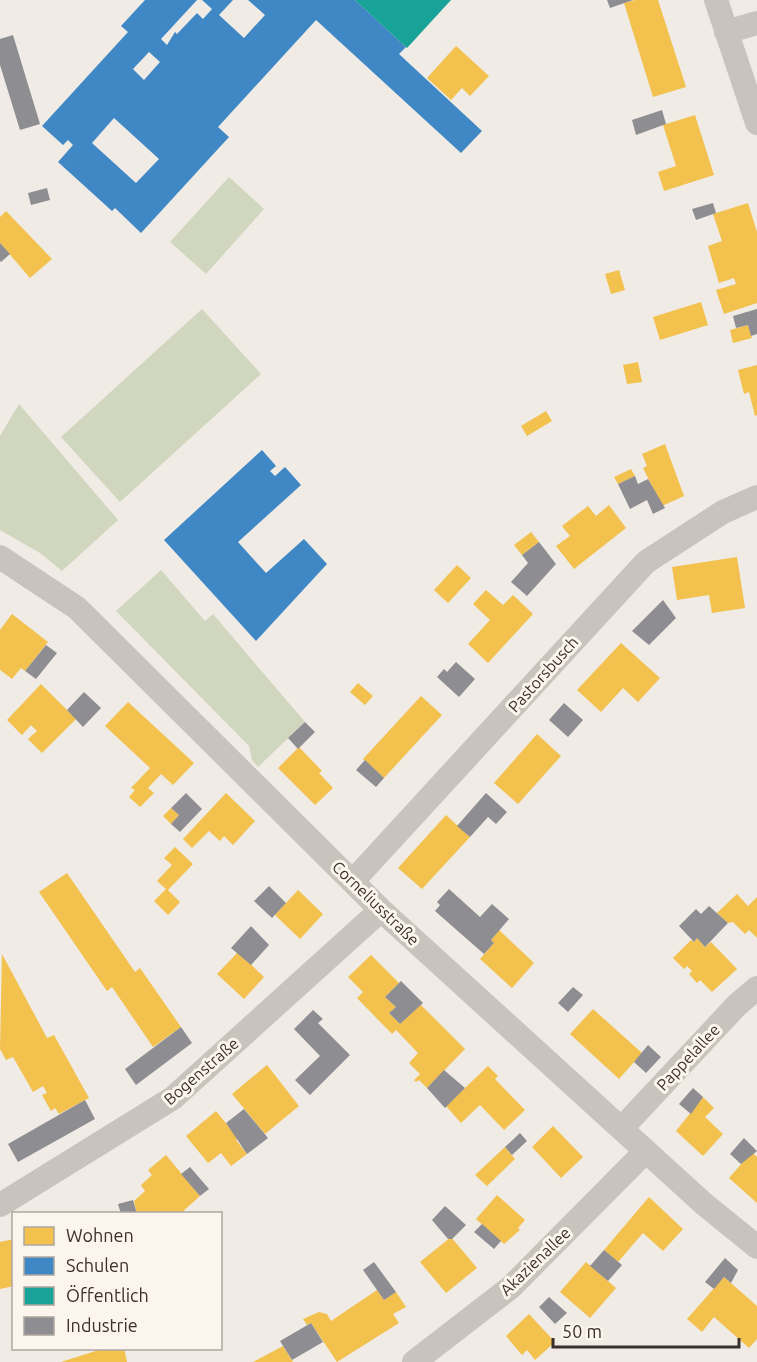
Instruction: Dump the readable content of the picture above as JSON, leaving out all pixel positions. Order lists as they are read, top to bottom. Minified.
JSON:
{"streets":{"street":["Pastorsbusch","Corneliusstraße","Pappelallee","Bogenstraße","Akazienallee"]},"crossings":[["Pastorsbusch","Corneliusstraße"],["Corneliusstraße","Pappelallee"],["Corneliusstraße","Bogenstraße"],["Corneliusstraße","Akazienallee"]],"legend":["Wohnen","Schulen","Öffentlich","Industrie"],"scale_bar":"50 m"}
